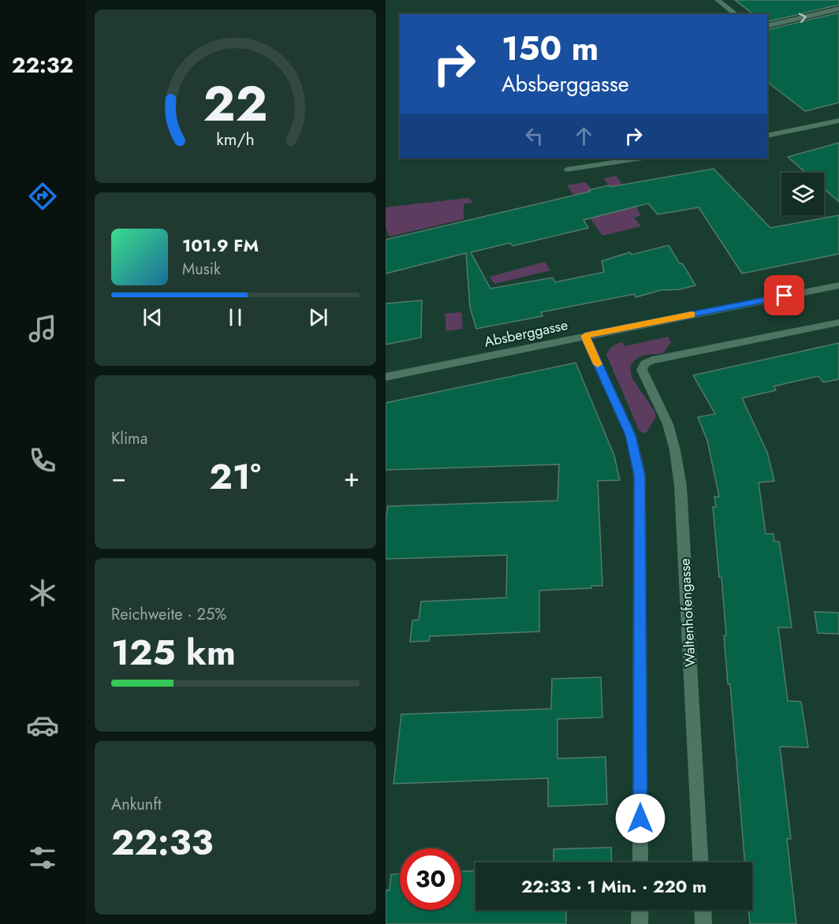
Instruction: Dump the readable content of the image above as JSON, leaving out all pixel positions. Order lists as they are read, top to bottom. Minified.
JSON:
{"streets":{"street":["Absberggasse","Waltenhofengasse"]},"page":{"tabs":"22:32","turn":["150 m","Absberggasse"],"song":["101.9 FM","Musik"],"tile":["Klima",["Reichweite · 25%","125 km"],["Ankunft","22:33"]],"heat":["−","21°","+"],"limit":"30","trip":"22:33 · 1 Min. · 220 m","gauge":["22","km/h"]}}
